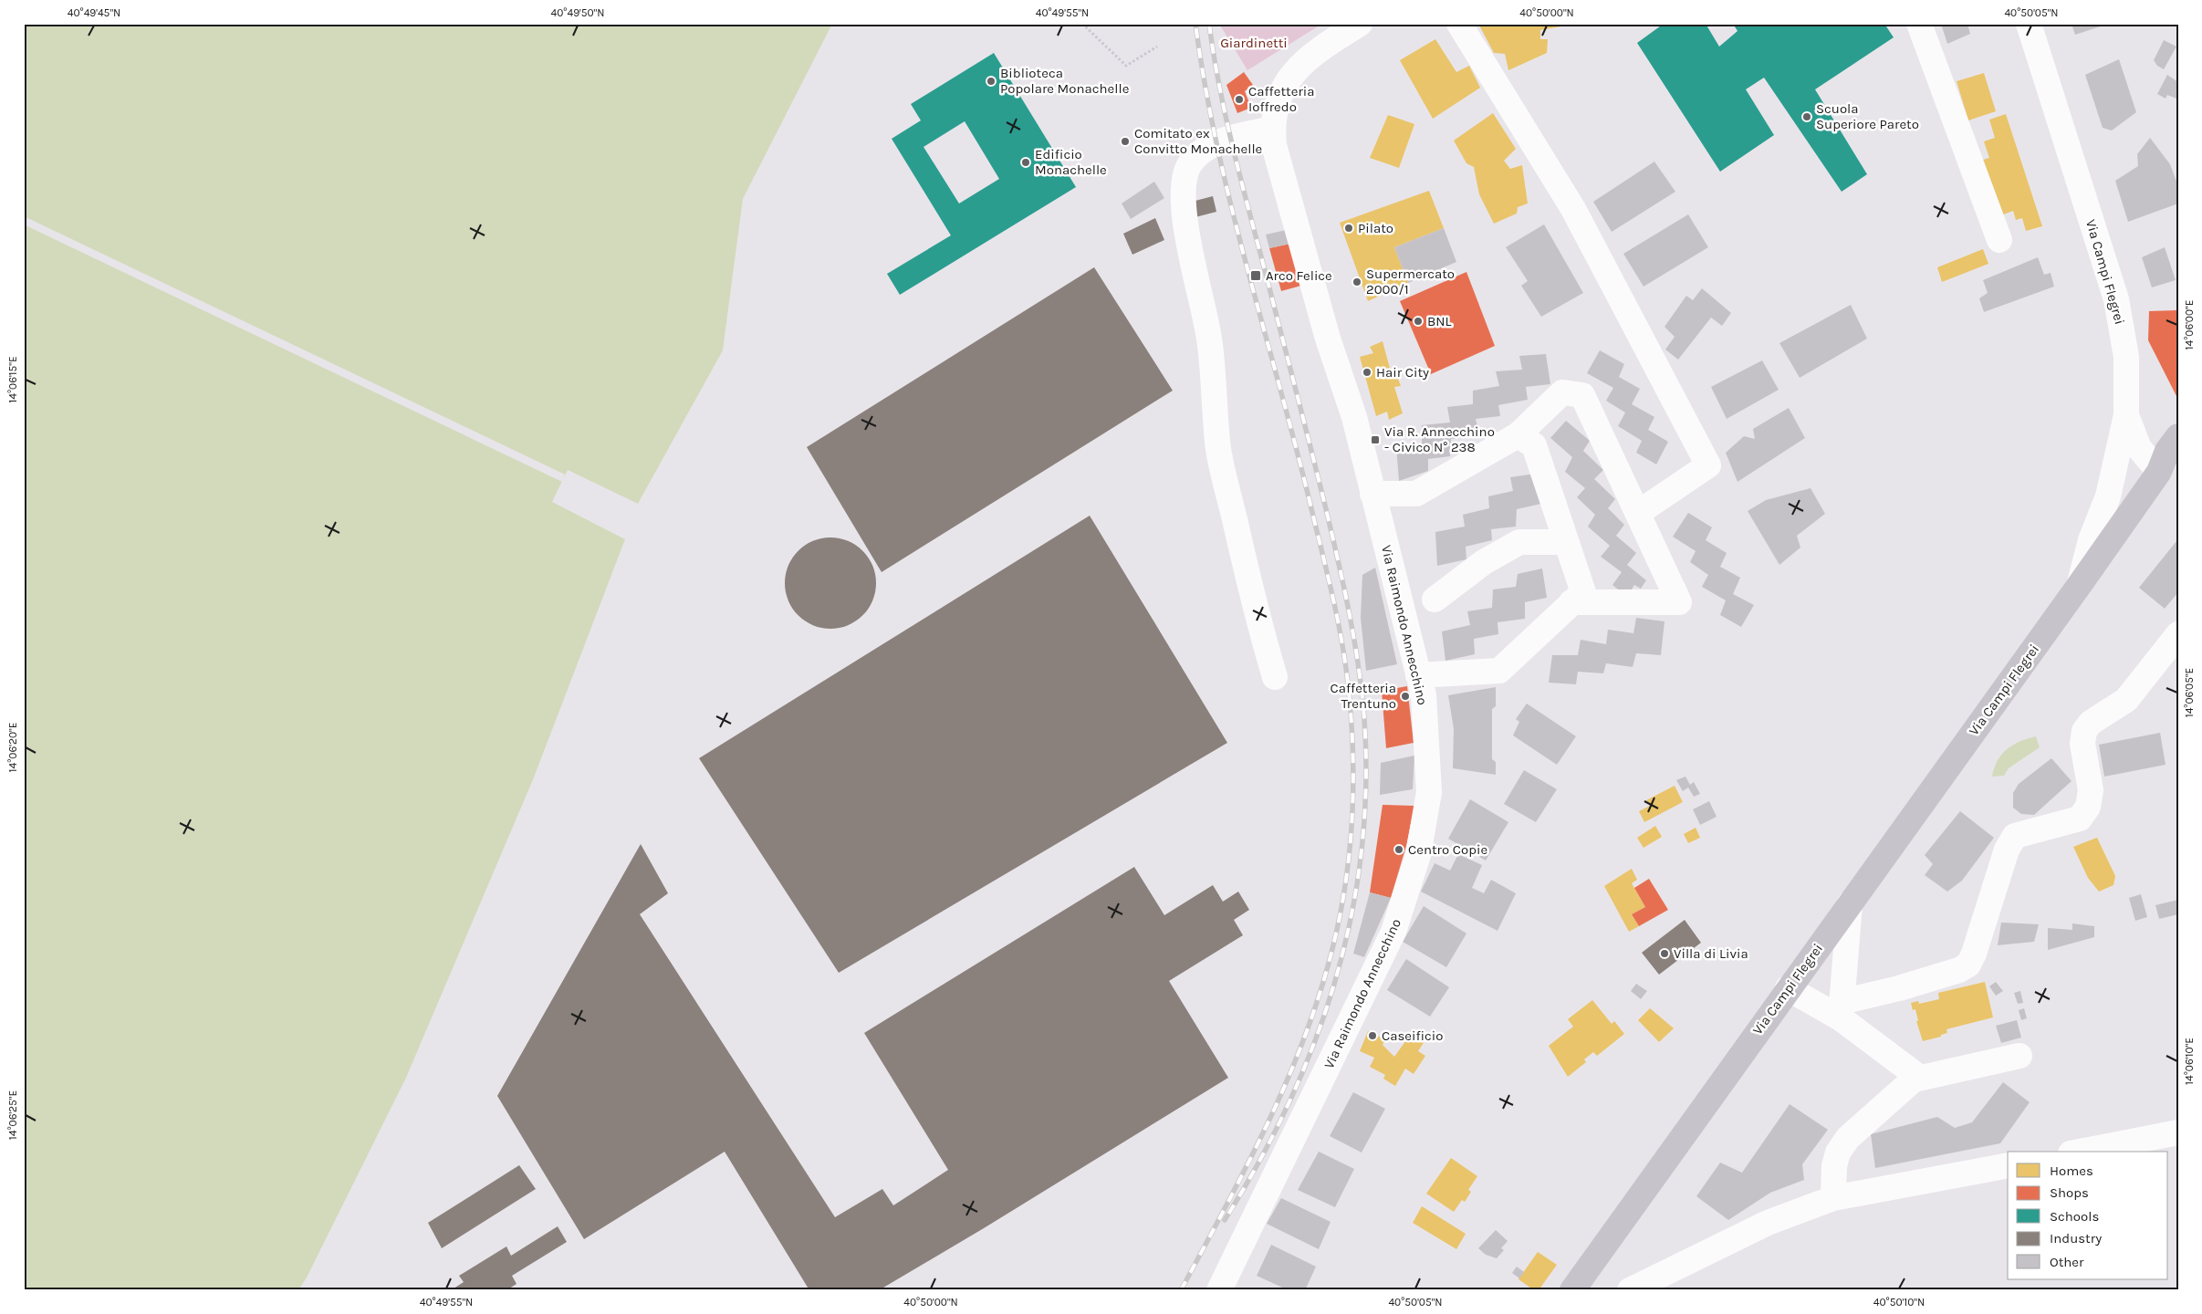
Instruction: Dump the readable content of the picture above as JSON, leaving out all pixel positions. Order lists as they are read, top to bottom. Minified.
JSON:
{"streets":{"main road":["Via Campi Flegrei"],"street":["Via Raimondo Annecchino"]},"parks":["Giardinetti"],"places":{"other":["Biblioteca Popolare Monachelle","Caffetteria Ioffredo","Scuola Superiore Pareto","Comitato ex Convitto Monachelle","Edificio Monachelle","Pilato","Supermercato 2000/1","BNL","Hair City","Caffetteria Trentuno","Centro Copie","Villa di Livia","Caseificio"],"transit":["Arco Felice","Via R. Annecchino - Civico N° 238"]},"legend":["Homes","Shops","Schools","Industry","Other"],"coordinates":["40°49'45\"N","40°49'50\"N","40°49'55\"N","40°50'00\"N","40°50'05\"N","14°06'00\"E","14°06'15\"E","14°06'05\"E","14°06'20\"E","14°06'10\"E","14°06'25\"E","40°50'10\"N"]}
